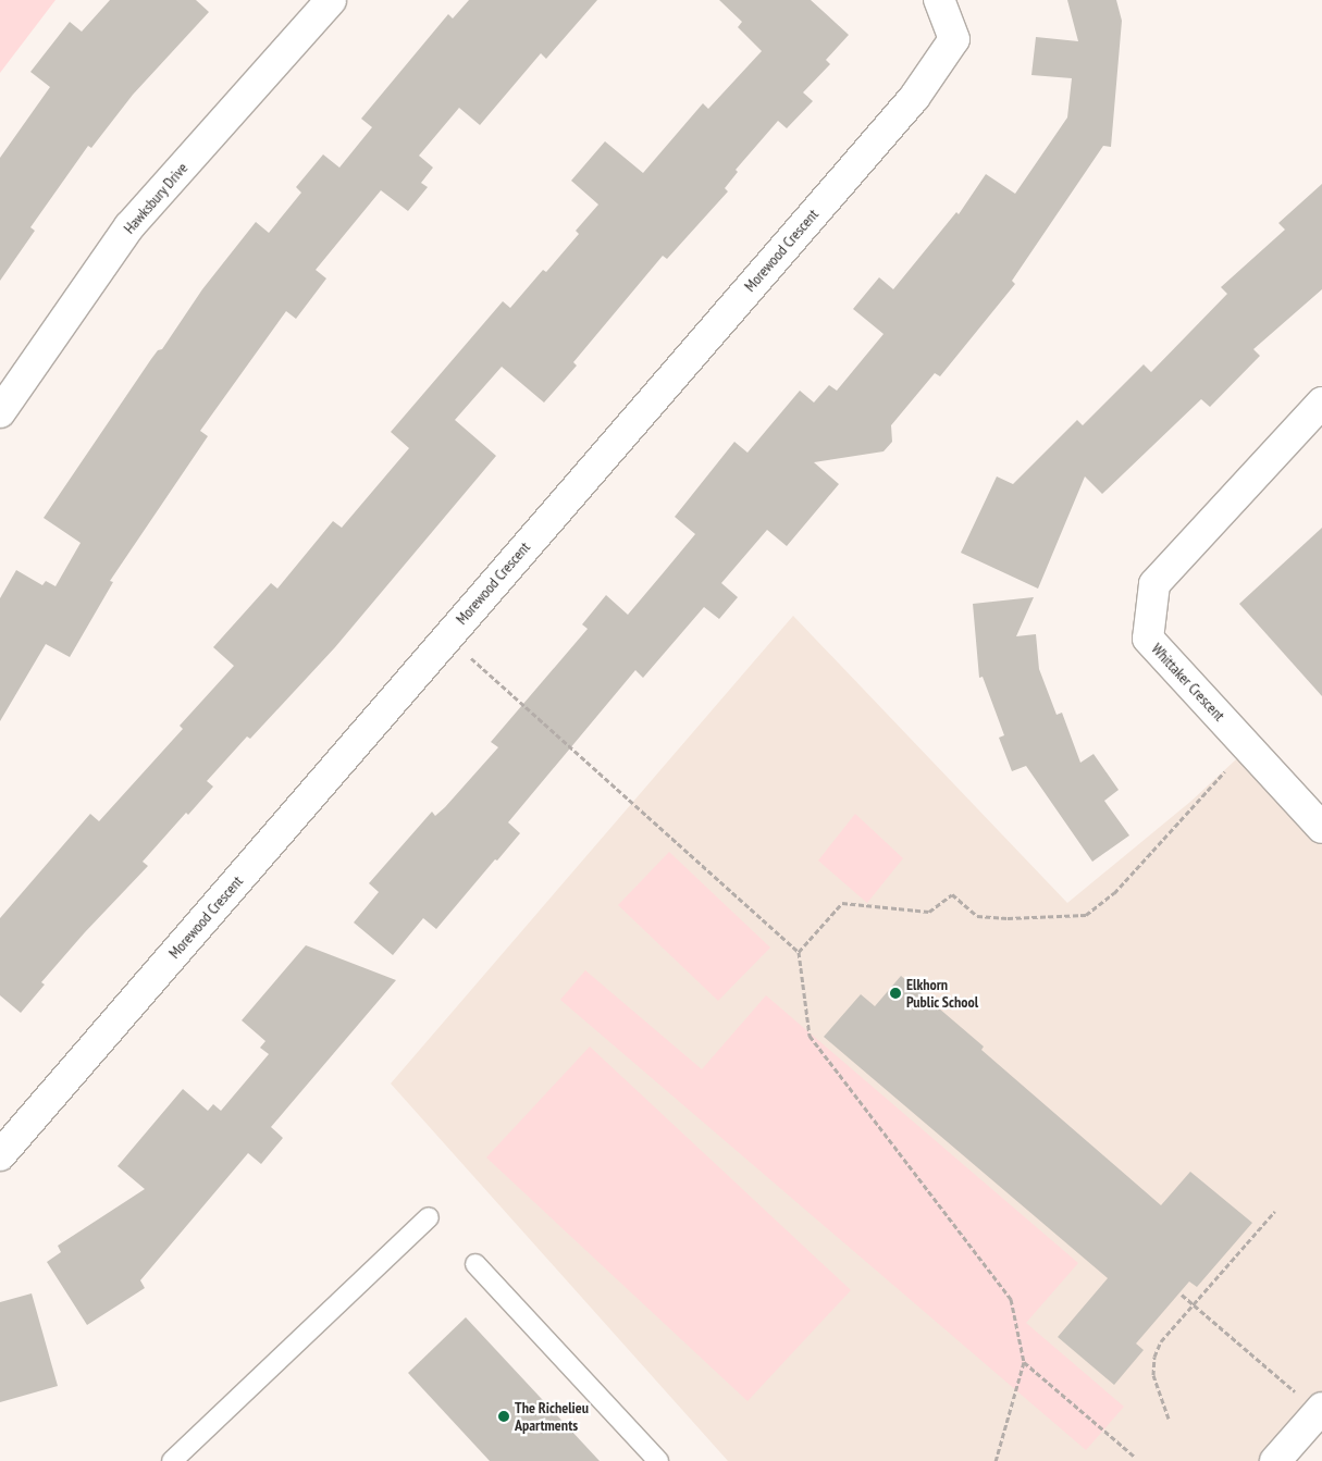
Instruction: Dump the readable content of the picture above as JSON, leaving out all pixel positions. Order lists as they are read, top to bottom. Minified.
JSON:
{"streets":{"street":["Hawksbury Drive","Morewood Crescent","Whittaker Crescent"]},"places":["Elkhorn Public School","The Richelieu Apartments"]}
